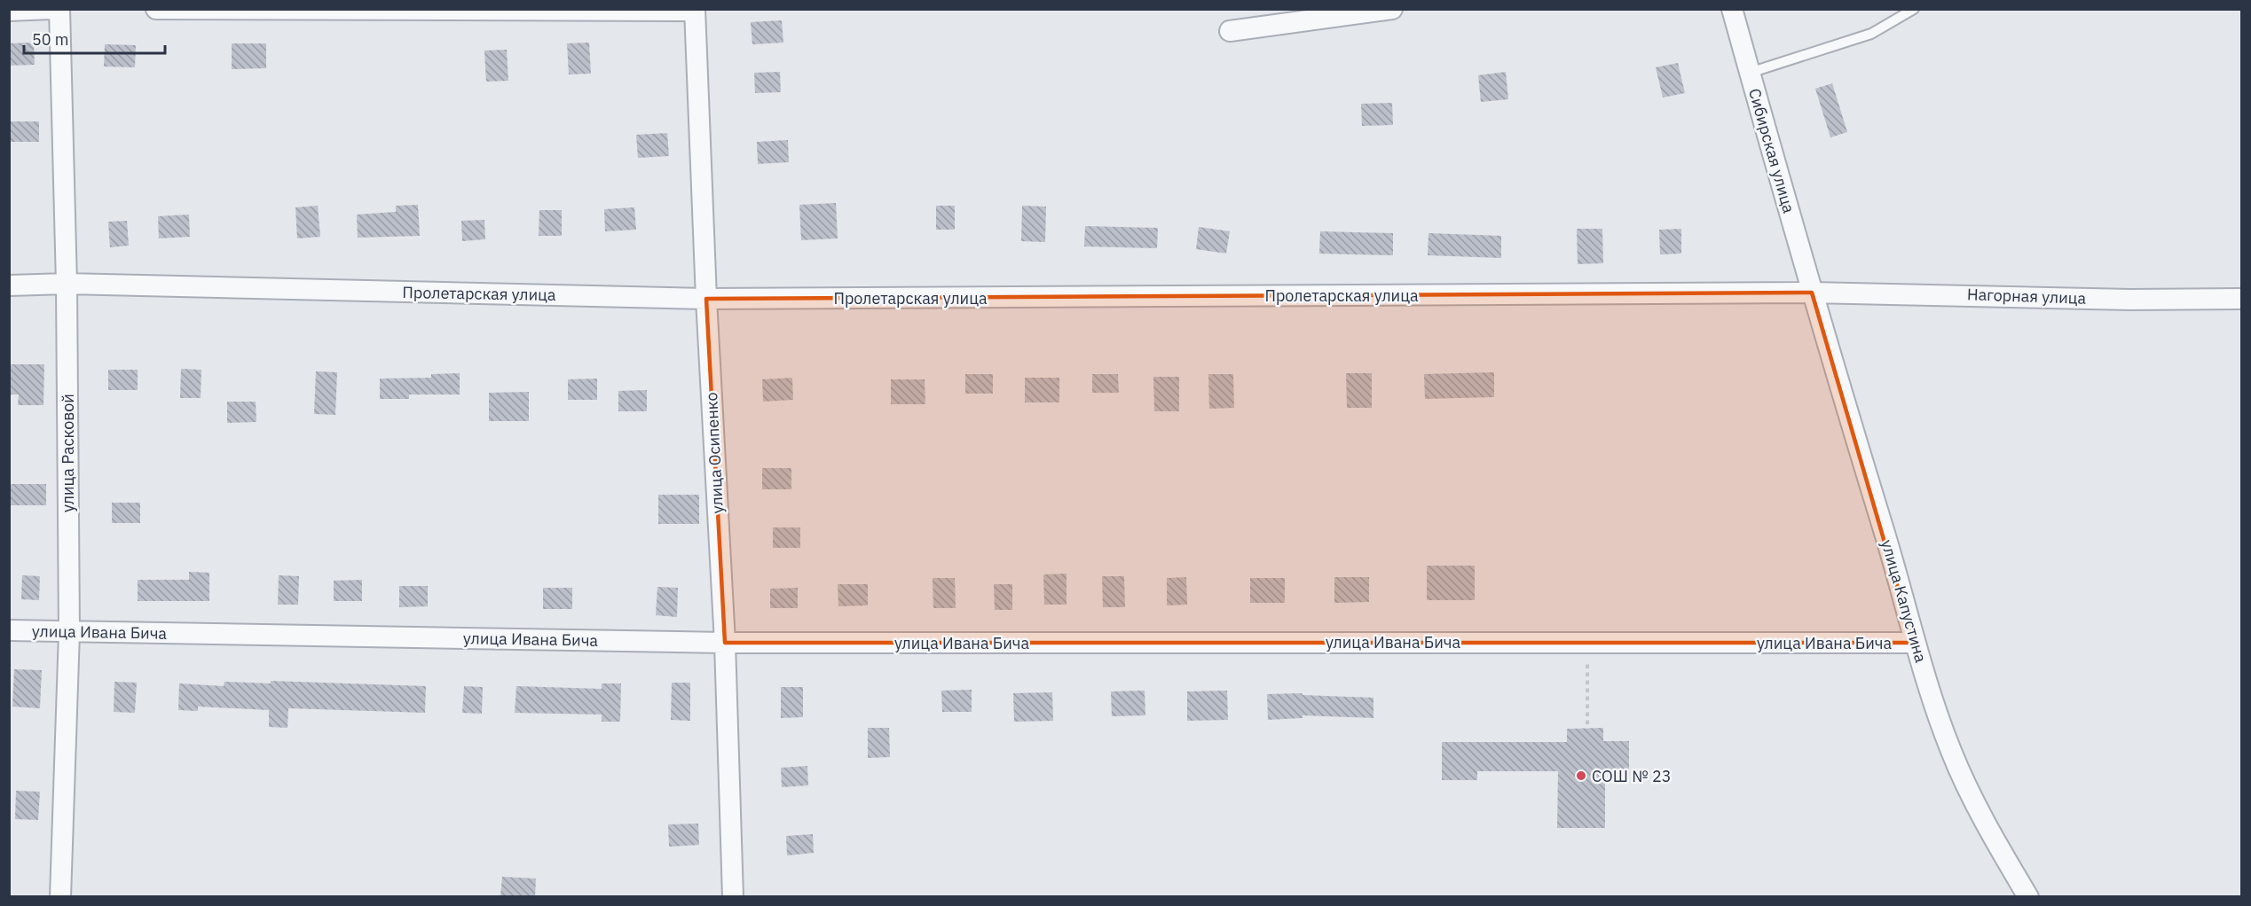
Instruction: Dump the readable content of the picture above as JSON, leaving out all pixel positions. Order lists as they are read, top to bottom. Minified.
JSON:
{"streets":{"street":["Сибирская улица","Пролетарская улица","Нагорная улица","улица Расковой","улица Осипенко","улица Капустина","улица Ивана Бича"]},"crossings":[["Сибирская улица","Пролетарская улица"],["Сибирская улица","Нагорная улица"],["Сибирская улица","улица Капустина"],["Пролетарская улица","Нагорная улица"],["Пролетарская улица","улица Расковой"],["Пролетарская улица","улица Осипенко"],["Пролетарская улица","улица Капустина"],["Нагорная улица","улица Капустина"],["улица Расковой","улица Ивана Бича"],["улица Осипенко","улица Ивана Бича"],["улица Капустина","улица Ивана Бича"]],"places":["СОШ № 23"],"scale_bar":"50 m"}
